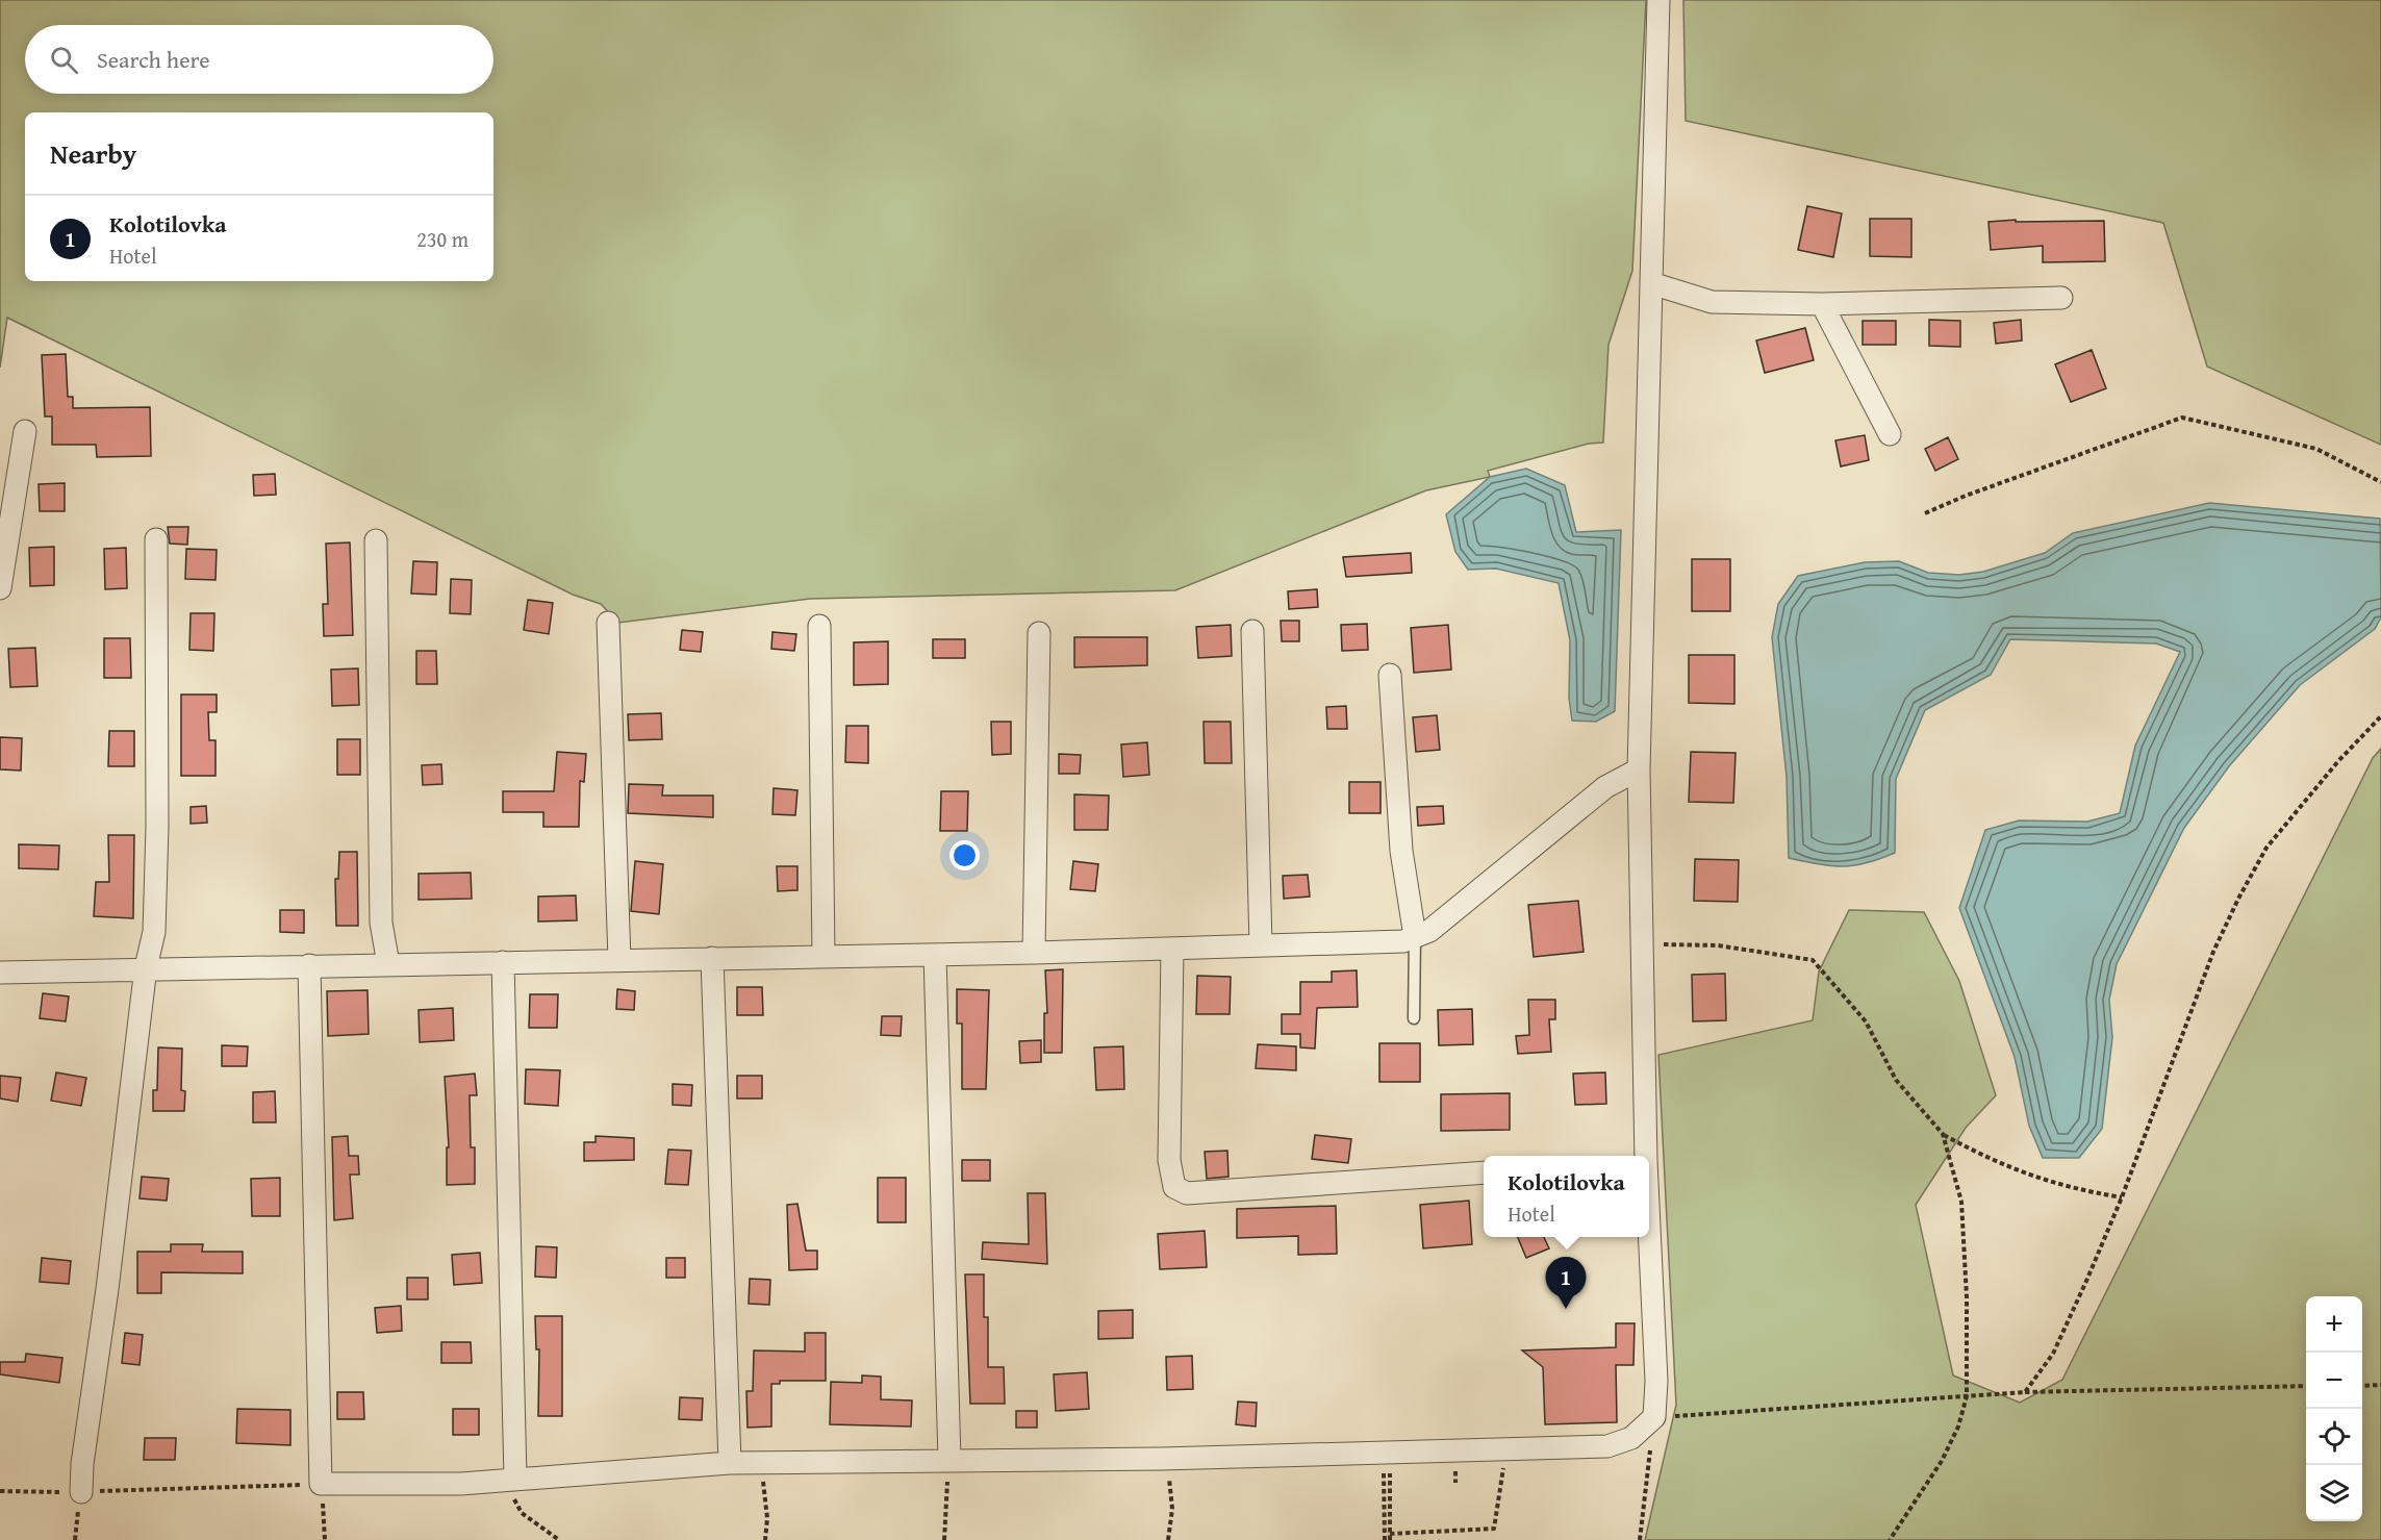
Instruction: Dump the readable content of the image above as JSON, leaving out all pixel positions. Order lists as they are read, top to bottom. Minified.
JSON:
{"page":{"search":"Search here","heading":"Nearby","list":[{"mark":"1","name":"Kolotilovka","note":"Hotel","value":"230 m"}],"popup":["Kolotilovka","Hotel"],"pins":"1","map_buttons":["+","−"]}}
